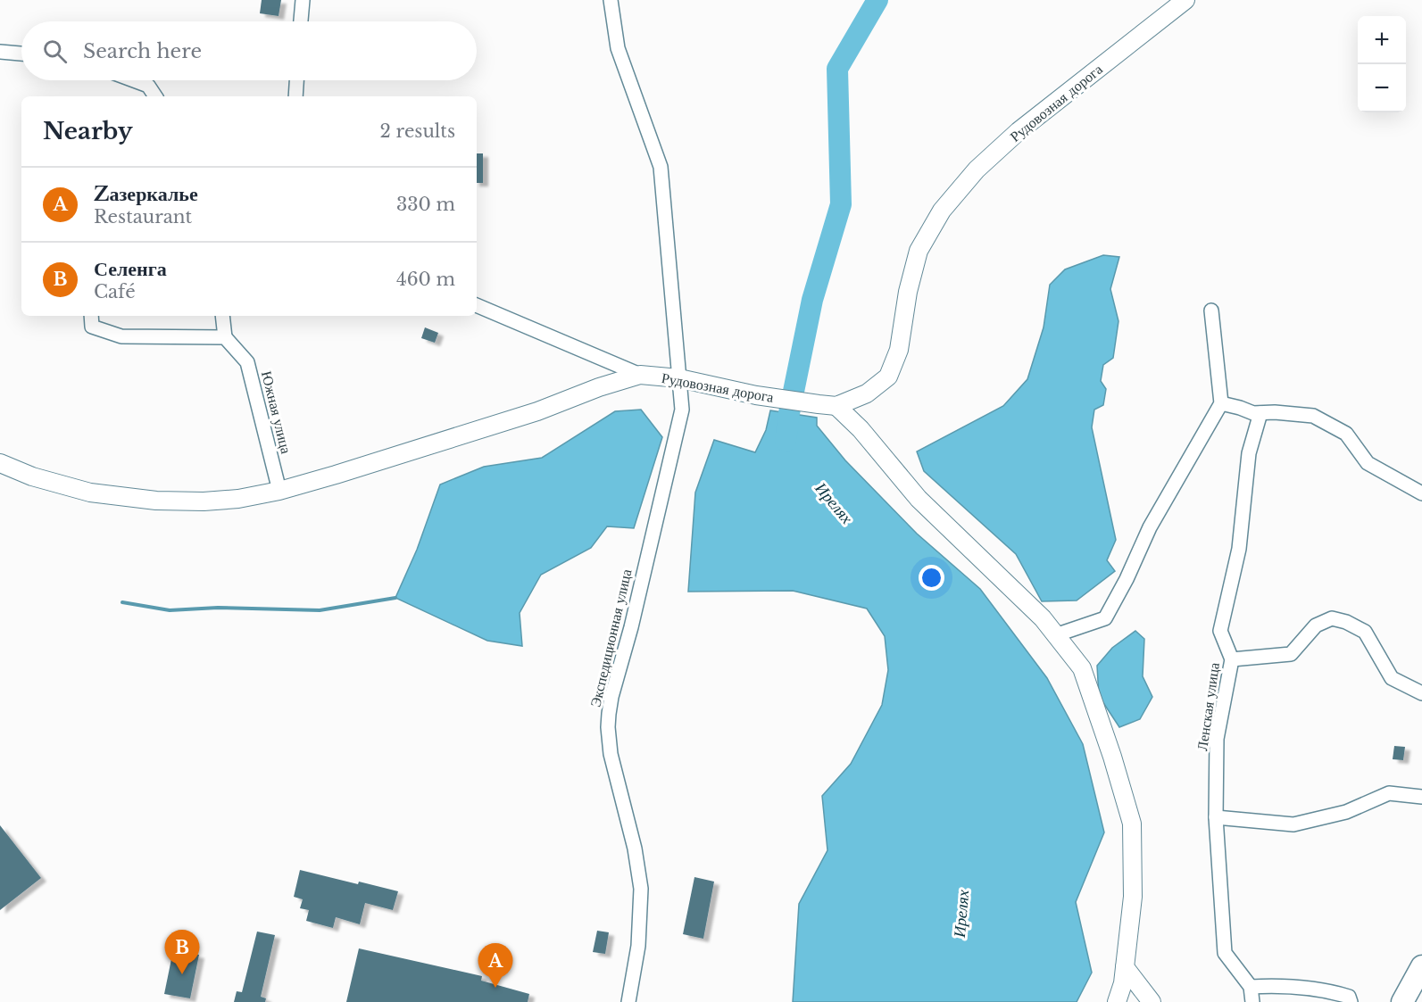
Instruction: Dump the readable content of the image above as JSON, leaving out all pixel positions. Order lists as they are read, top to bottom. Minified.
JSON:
{"streets":{"street":["Рудовозная дорога","Южная улица","Экспедиционная улица","Ленская улица"]},"crossings":[["Рудовозная дорога","Южная улица"],["Рудовозная дорога","Экспедиционная улица"]],"water":["Ирелях"],"page":{"map_buttons":["+","−"],"search":"Search here","heading":["Nearby","2 results"],"list":[{"mark":"A","name":"Zазеркалье","note":"Restaurant","value":"330 m"},{"mark":"B","name":"Селенга","note":"Café","value":"460 m"}],"pins":["B","A"]}}
